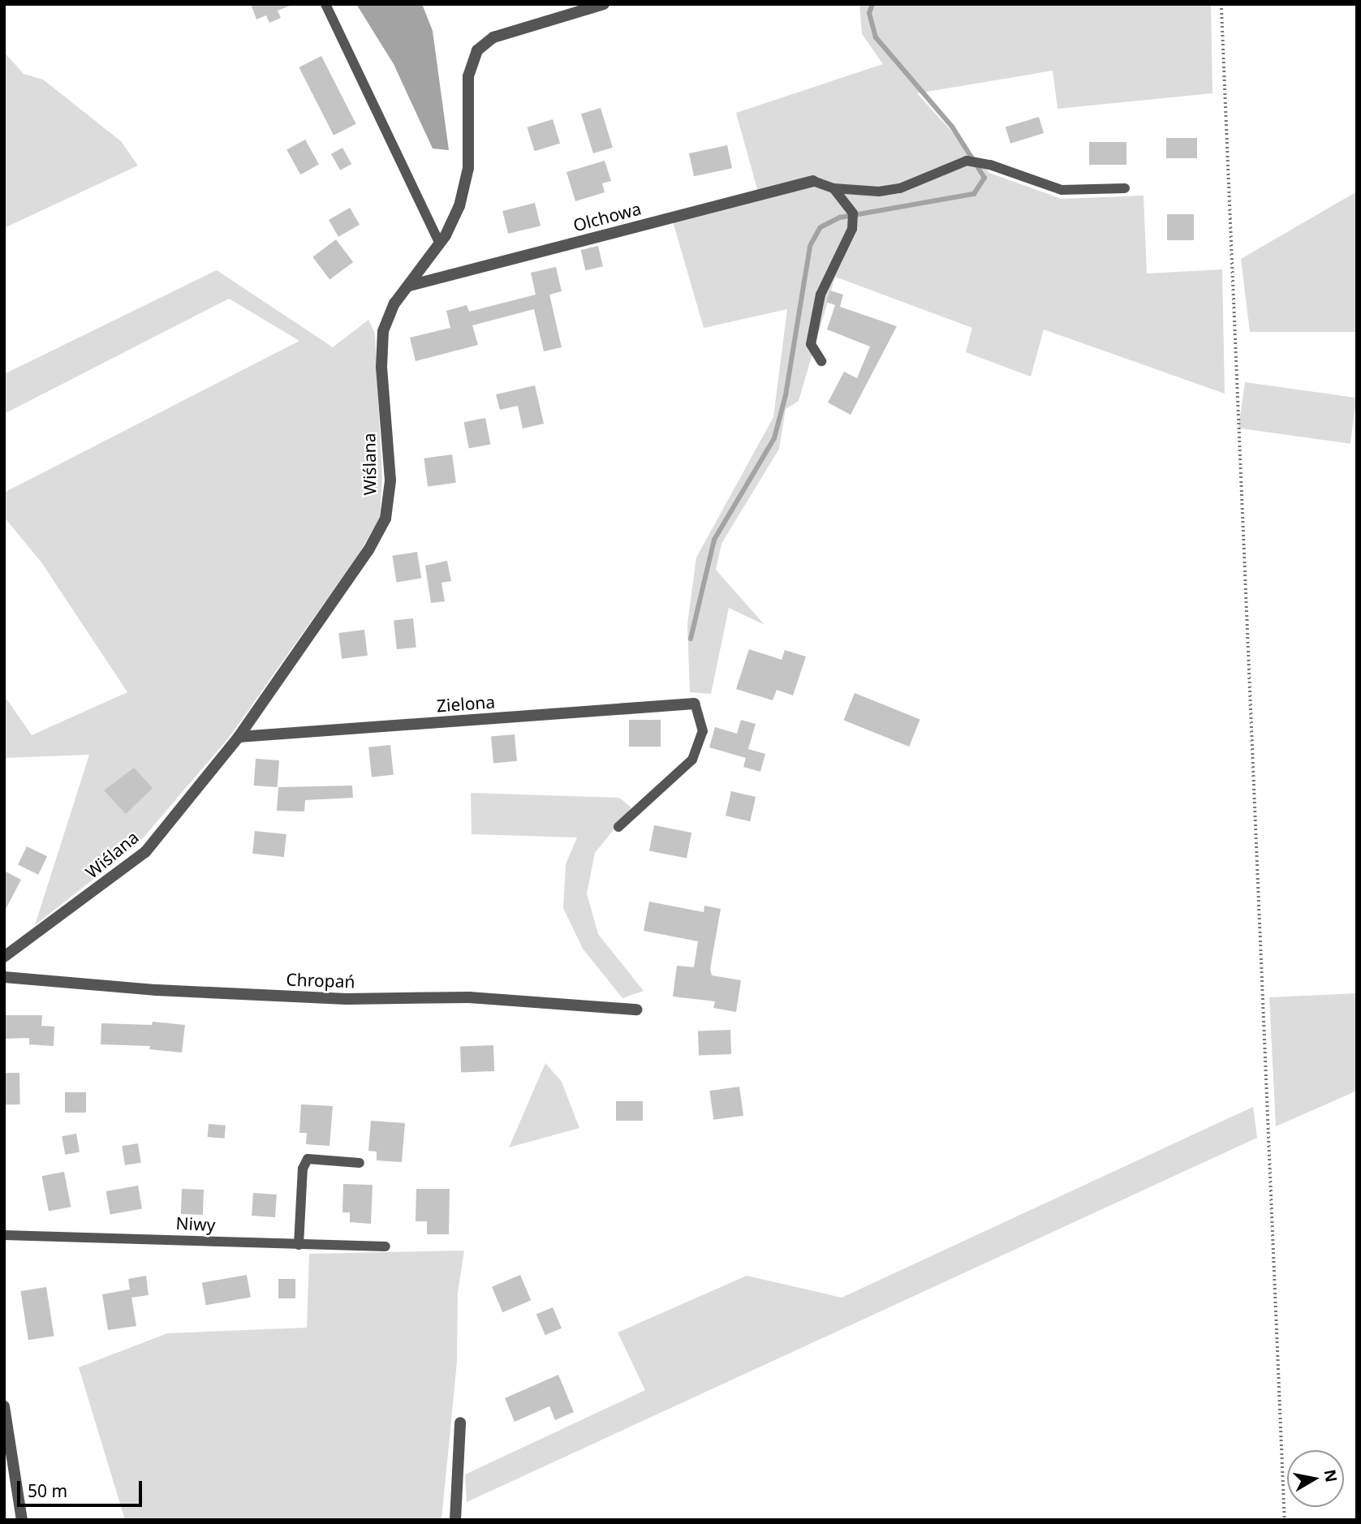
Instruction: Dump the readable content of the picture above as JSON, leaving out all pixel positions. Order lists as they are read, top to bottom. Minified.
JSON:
{"streets":{"street":["Olchowa","Wiślana","Zielona","Chropań"],"lane":["Niwy"]},"crossings":[["Olchowa","Wiślana"],["Wiślana","Zielona"]],"scale_bar":"50 m","north":"right"}
